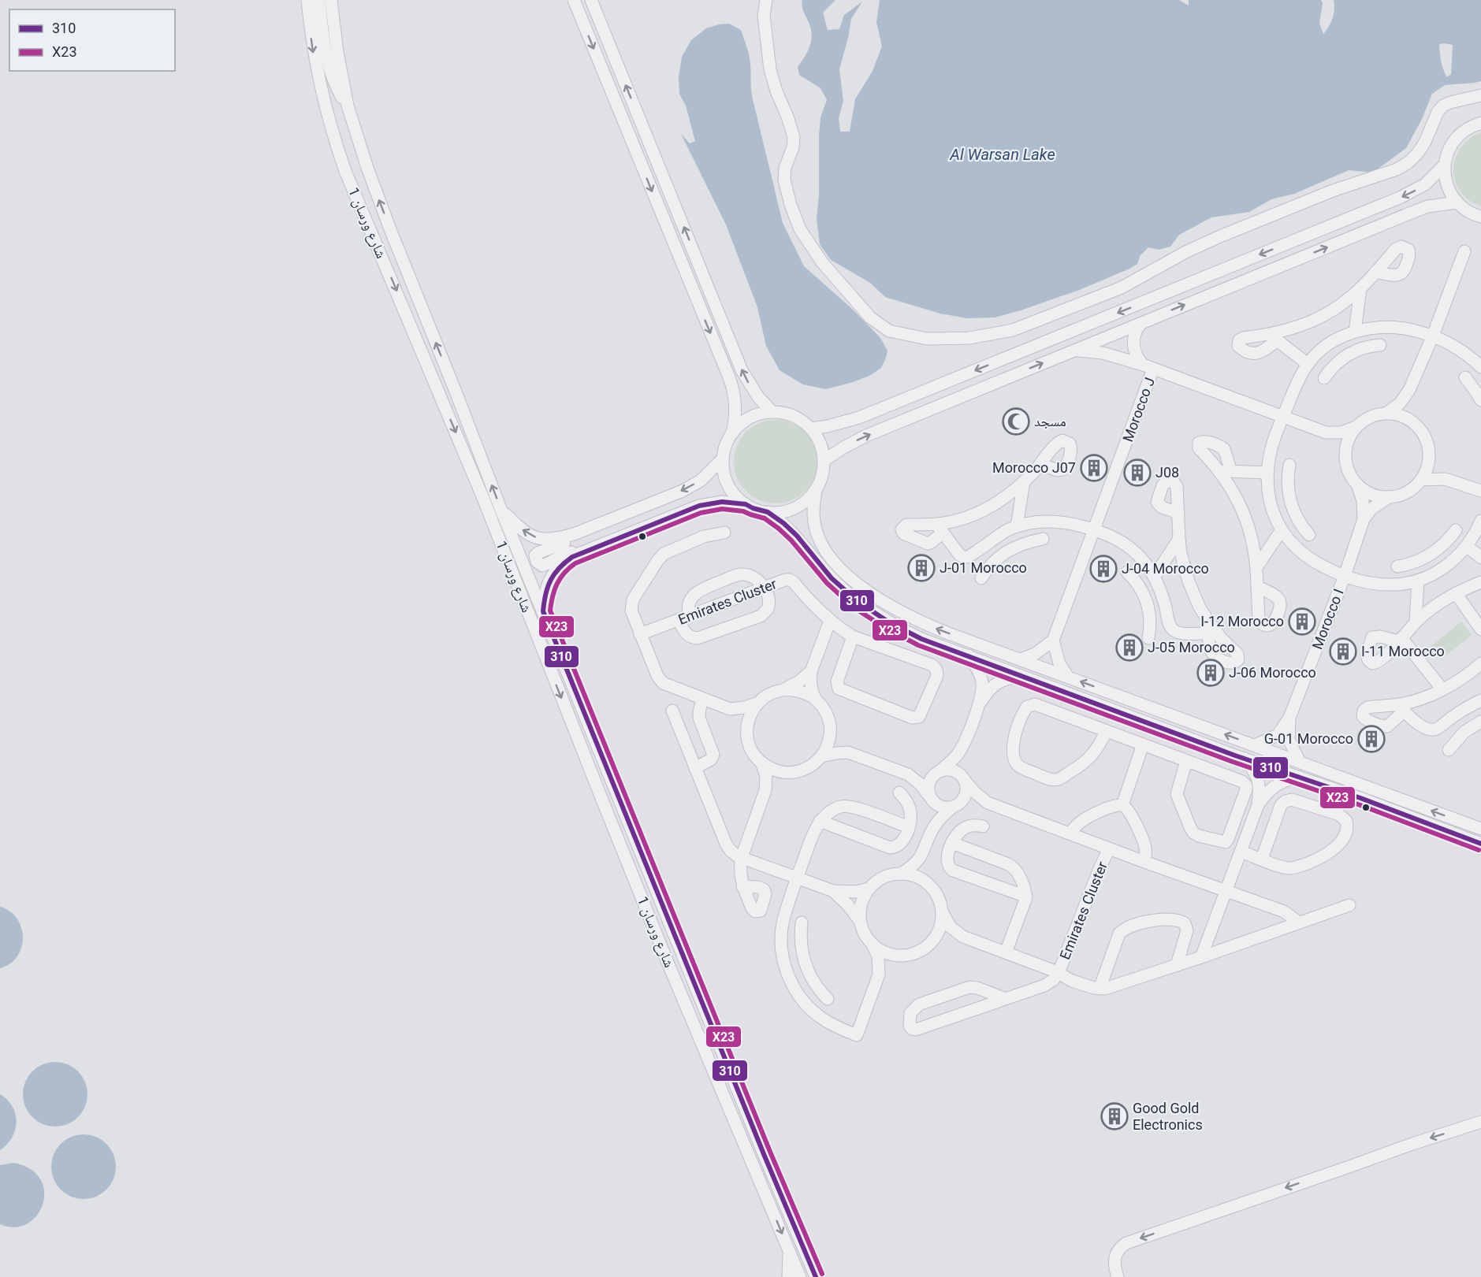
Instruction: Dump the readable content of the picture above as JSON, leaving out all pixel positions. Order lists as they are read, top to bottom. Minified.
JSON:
{"streets":{"street":["شارع ورسان 1","Morocco J","Emirates Cluster","Morocco I"]},"water":["Al Warsan Lake"],"places":{"mosque":["مسجد"],"building":["Morocco J07","J08","J-01 Morocco","J-04 Morocco","I-12 Morocco","J-05 Morocco","I-11 Morocco","J-06 Morocco","G-01 Morocco","Good Gold Electronics"]},"lines":["transit line 310","transit line X23"],"legend":["310","X23"]}
